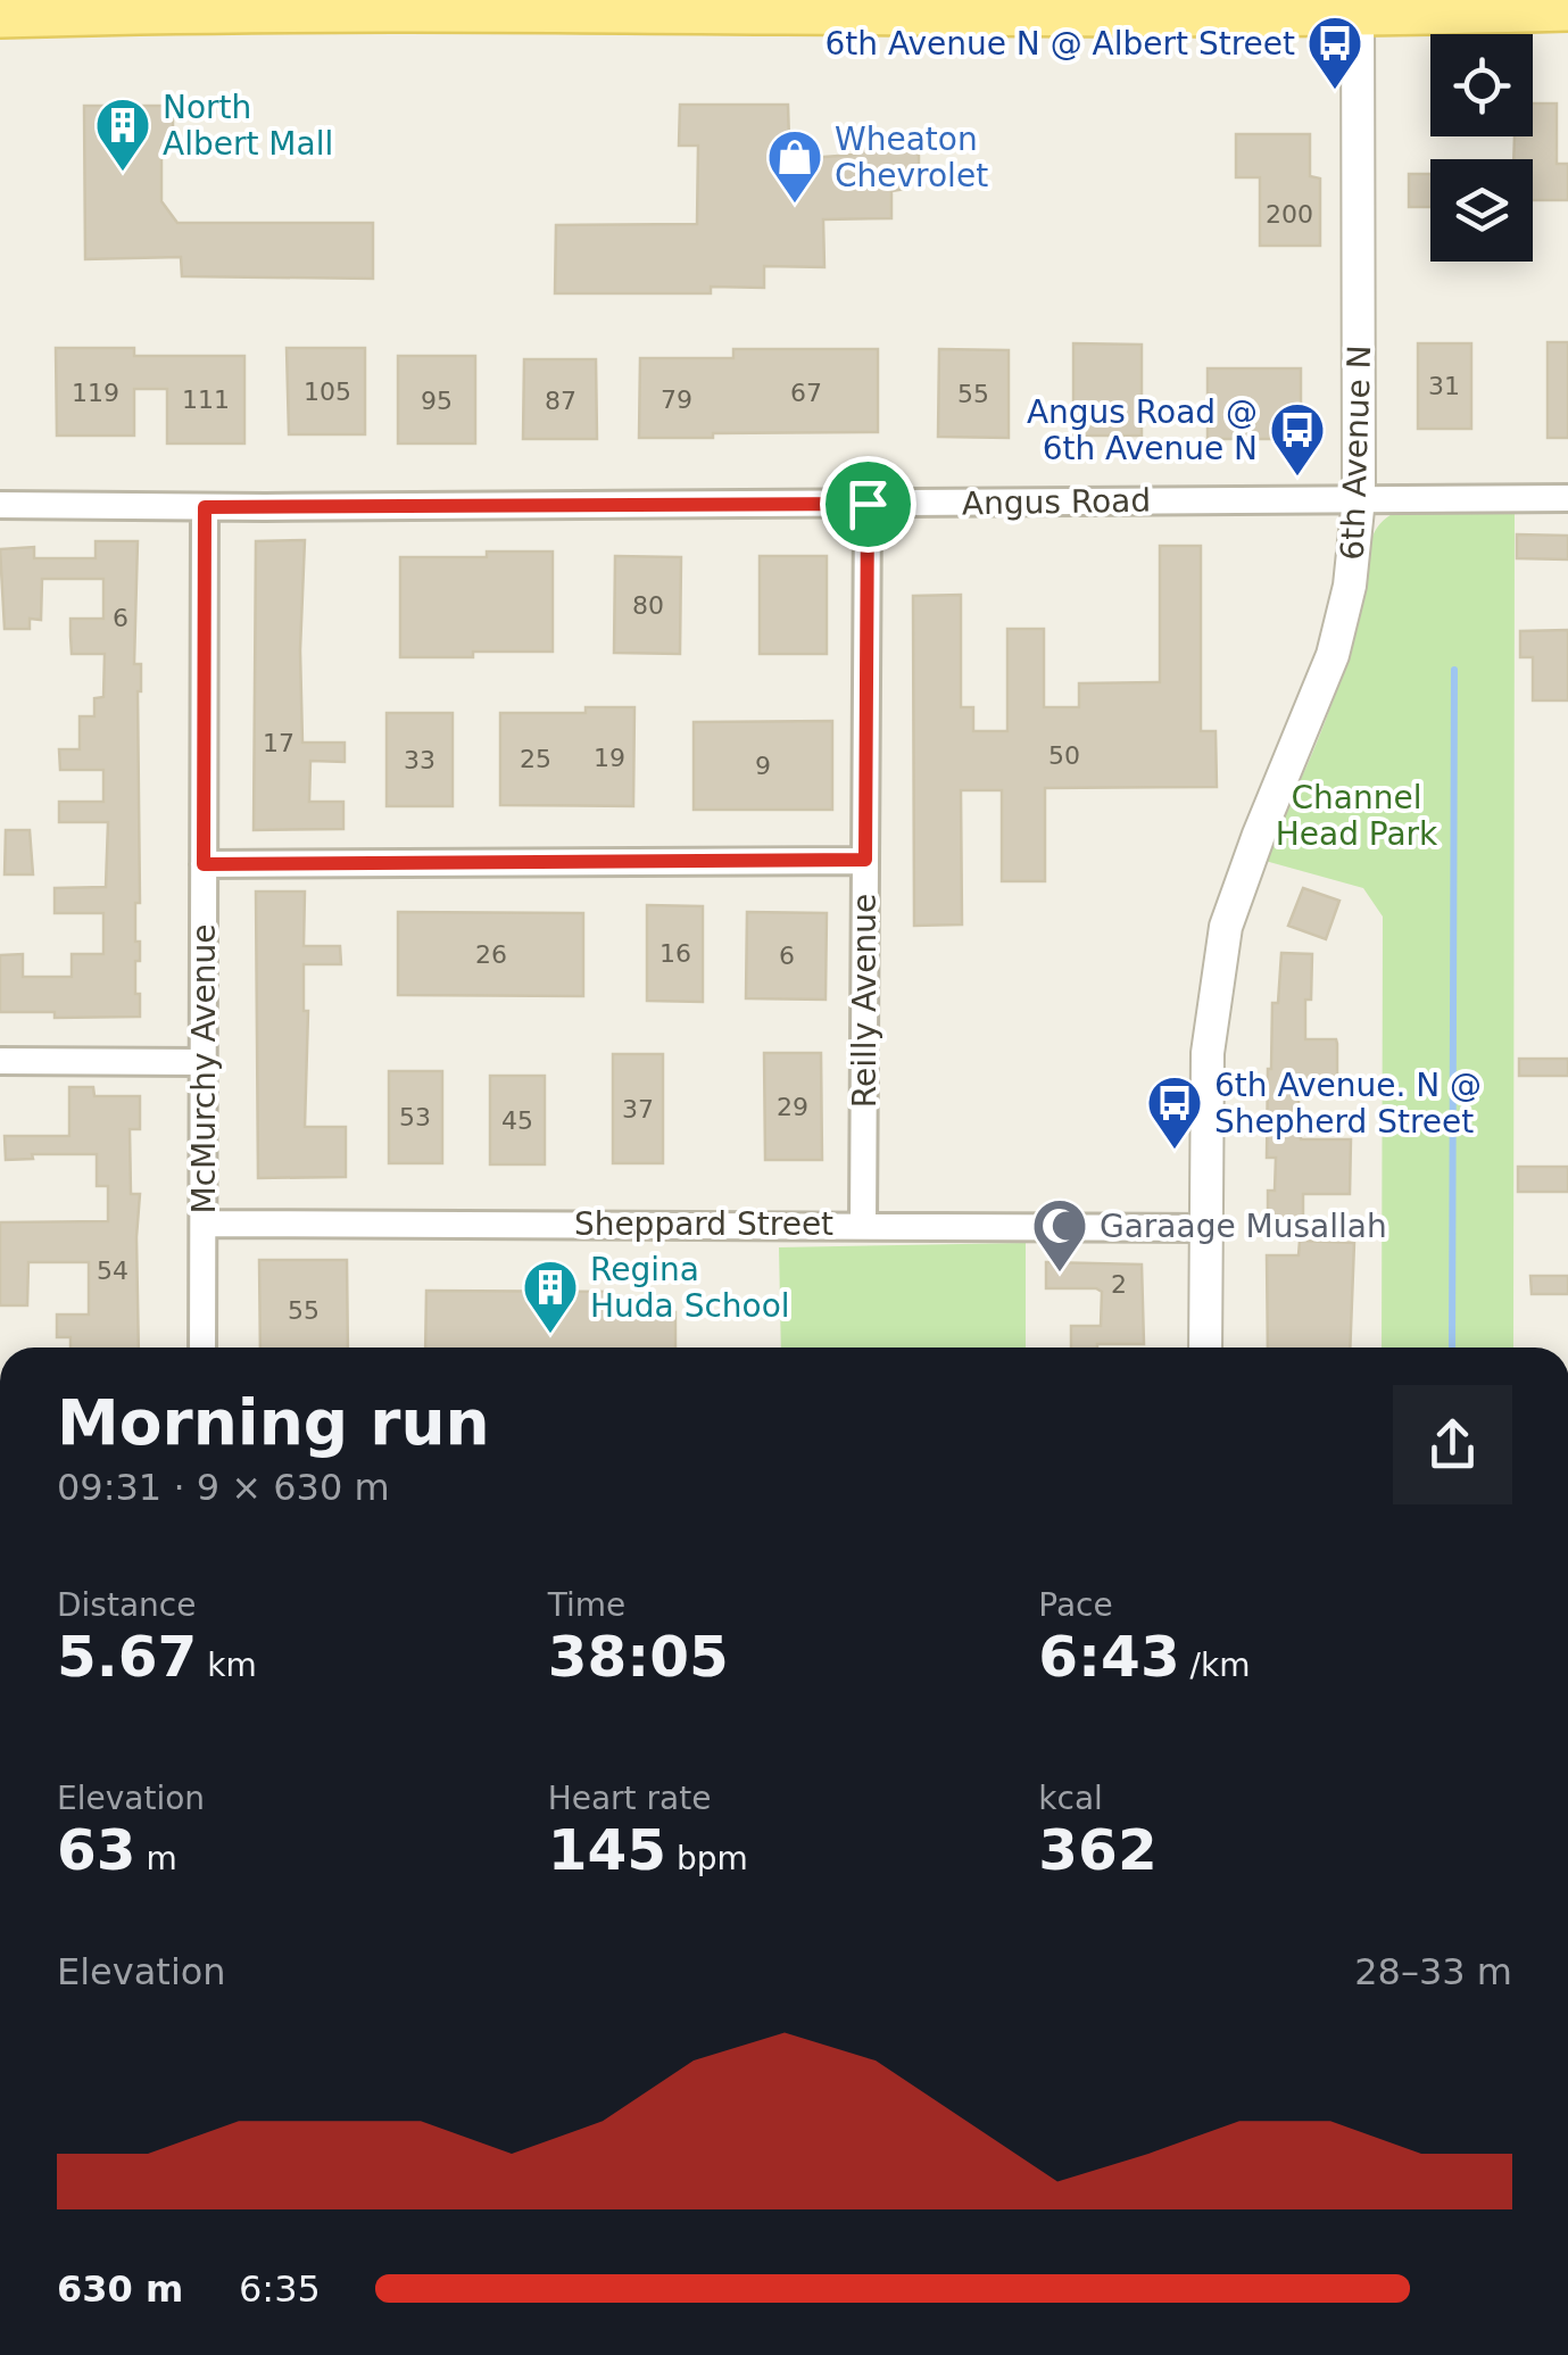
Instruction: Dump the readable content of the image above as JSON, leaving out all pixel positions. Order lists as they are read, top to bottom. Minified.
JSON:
{"streets":{"street":["6th Avenue N","Angus Road","Reilly Avenue","McMurchy Avenue","Sheppard Street"]},"crossings":[["6th Avenue N","Angus Road"],["6th Avenue N","Sheppard Street"],["Angus Road","Reilly Avenue"],["Angus Road","McMurchy Avenue"],["Reilly Avenue","Sheppard Street"],["McMurchy Avenue","Sheppard Street"]],"parks":["Channel Head Park"],"places":{"bus stop":["6th Avenue N @ Albert Street","Angus Road @ 6th Avenue N","6th Avenue. N @ Shepherd Street"],"building":["North Albert Mall","Regina Huda School"],"shop":["Wheaton Chevrolet"],"mosque":["Garaage Musallah"]},"house_numbers":["200","31","105","119","67","55","111","79","95","87","80","6","17","50","19","25","33","9","16","26","6","29","37","53","45","54","2","55"],"page":{"heading":["Morning run","09:31 · 9 × 630 m"],"stats":[["Distance","5.67 km"],["Time","38:05"],["Pace","6:43 /km"],["Elevation","63 m"],["Heart rate","145 bpm"],["kcal","362"]],"chart":["Elevation","28–33 m"],"list":[{"name":"630 m","note":"6:35"}]}}
